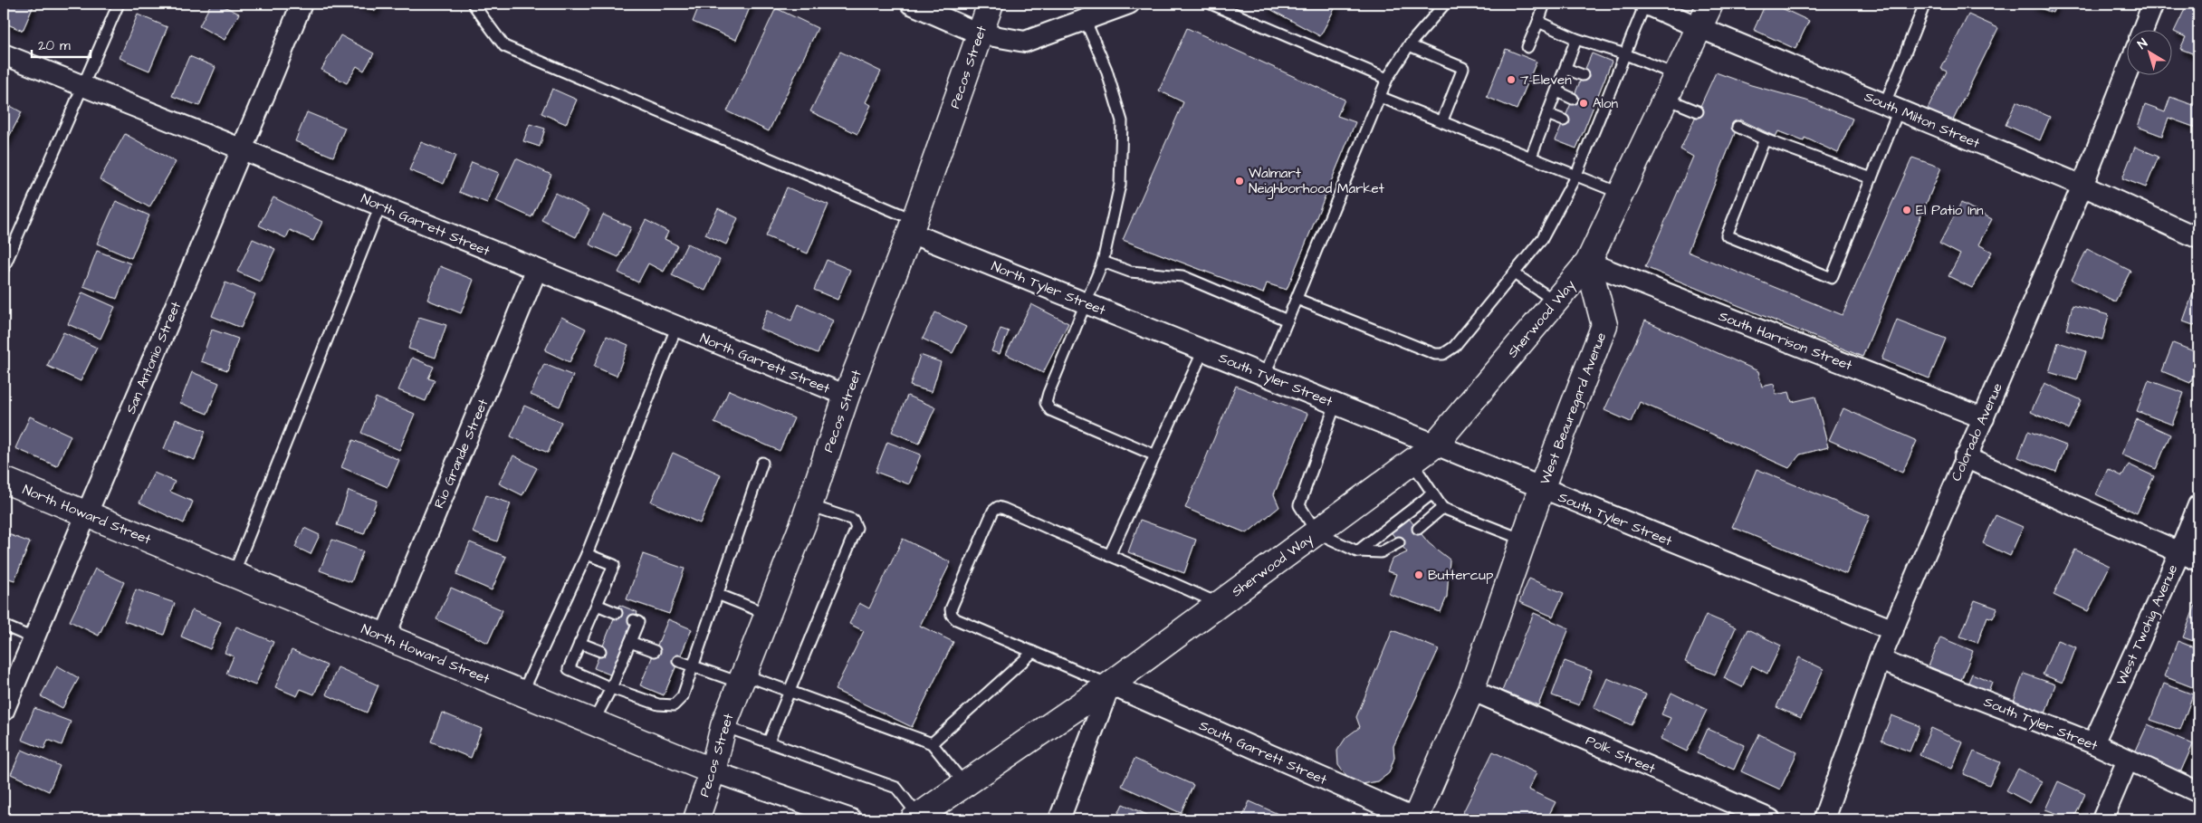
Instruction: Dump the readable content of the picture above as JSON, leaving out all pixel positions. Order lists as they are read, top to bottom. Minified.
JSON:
{"streets":{"street":["Pecos Street","South Milton Street","North Garrett Street","North Tyler Street","Sherwood Way","South Harrison Street","San Antonio Street","South Tyler Street","West Beauregard Avenue","Colorado Avenue","Rio Grande Street","North Howard Street","West Twohig Avenue","South Garrett Street","Polk Street"]},"crossings":[["Pecos Street","North Garrett Street"],["Pecos Street","North Tyler Street"],["Pecos Street","North Howard Street"],["South Milton Street","Colorado Avenue"],["North Garrett Street","San Antonio Street"],["North Garrett Street","Rio Grande Street"],["North Tyler Street","South Tyler Street"],["Sherwood Way","South Harrison Street"],["Sherwood Way","South Tyler Street"],["Sherwood Way","West Beauregard Avenue"],["Sherwood Way","South Garrett Street"],["South Harrison Street","West Beauregard Avenue"],["South Harrison Street","Colorado Avenue"],["San Antonio Street","North Howard Street"],["South Tyler Street","West Beauregard Avenue"],["South Tyler Street","Colorado Avenue"],["South Tyler Street","West Twohig Avenue"],["West Beauregard Avenue","South Garrett Street"],["West Beauregard Avenue","Polk Street"],["Rio Grande Street","North Howard Street"]],"places":["7-Eleven","Alon","Walmart Neighborhood Market","El Patio Inn","Buttercup"],"scale_bar":"20 m","north":"top left"}
